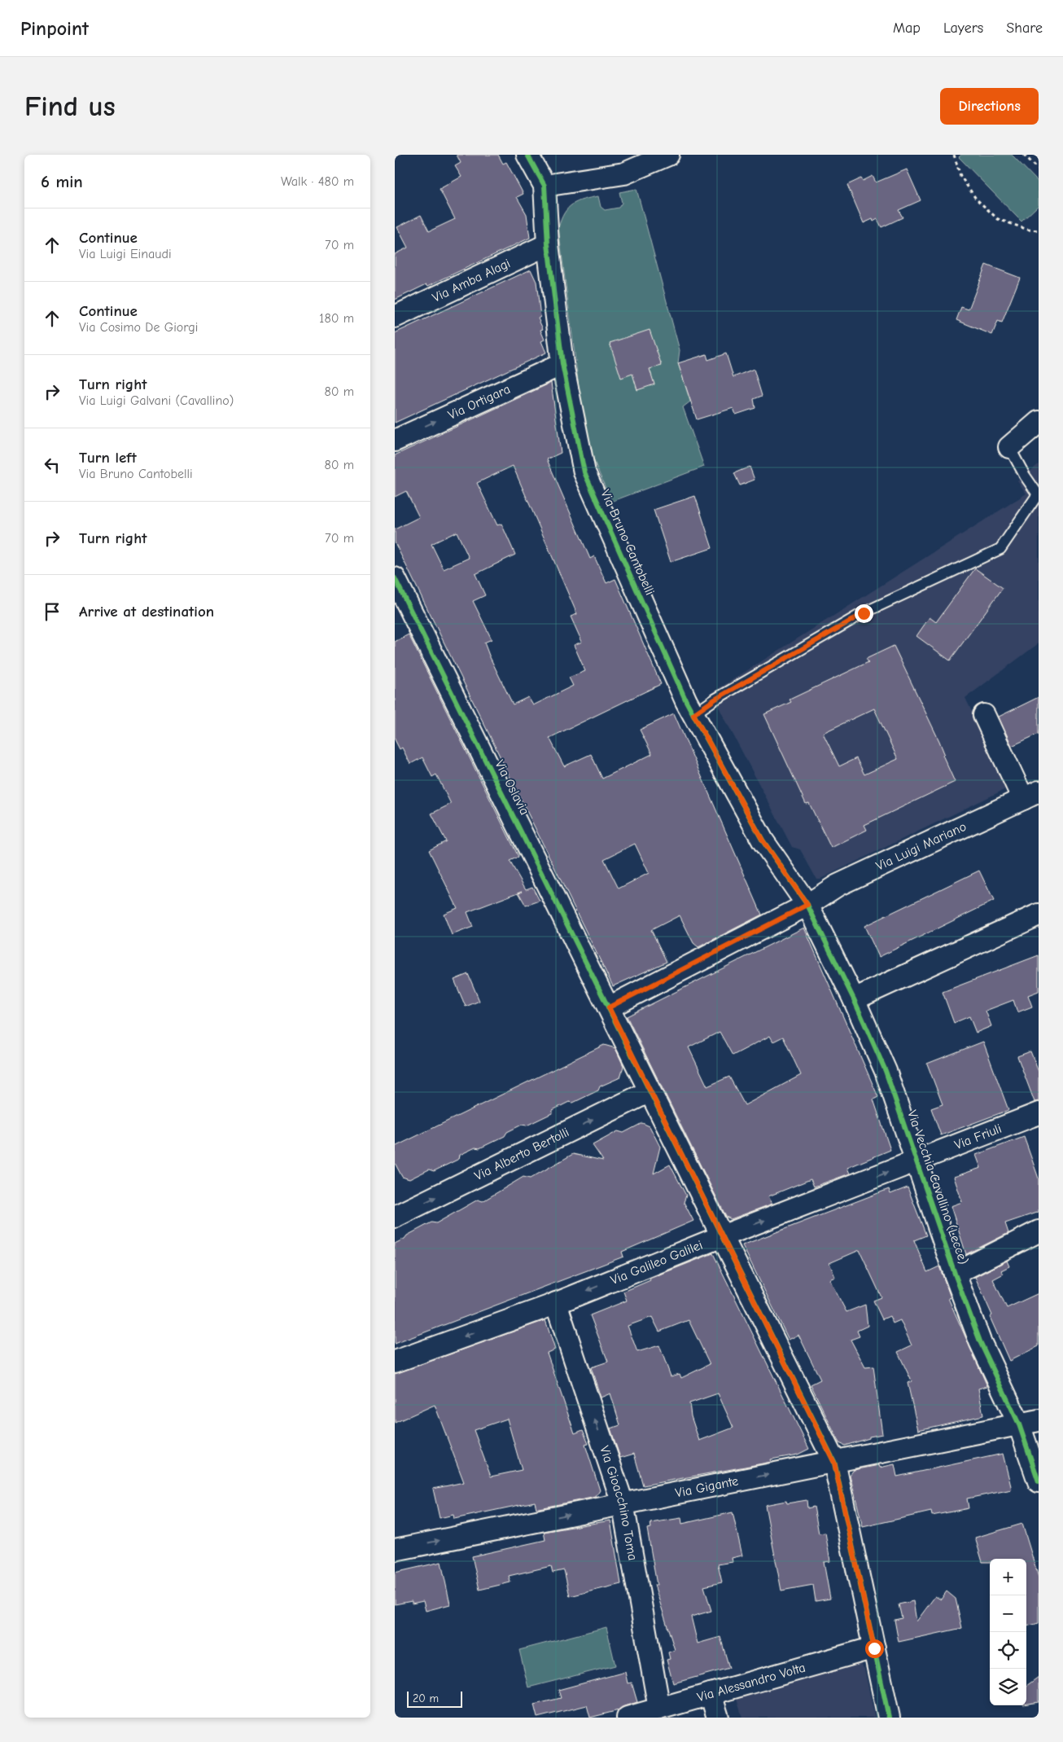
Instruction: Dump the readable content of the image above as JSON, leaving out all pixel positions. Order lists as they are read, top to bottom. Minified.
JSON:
{"streets":{"street":["Via Amba Alagi","Via Ortigara","Via Bruno Cantobelli","Via Oslavia","Via Luigi Mariano","Via Friuli","Via Alberto Bertolli","Via Vecchia Cavallino (Lecce)","Via Galileo Galilei","Via Gigante","Via Gioacchino Toma","Via Alessandro Volta"]},"crossings":[["Via Amba Alagi","Via Bruno Cantobelli"],["Via Ortigara","Via Bruno Cantobelli"],["Via Bruno Cantobelli","Via Luigi Mariano"],["Via Bruno Cantobelli","Via Vecchia Cavallino (Lecce)"],["Via Oslavia","Via Luigi Mariano"],["Via Oslavia","Via Alberto Bertolli"],["Via Oslavia","Via Galileo Galilei"],["Via Oslavia","Via Gigante"],["Via Oslavia","Via Alessandro Volta"],["Via Luigi Mariano","Via Vecchia Cavallino (Lecce)"],["Via Friuli","Via Vecchia Cavallino (Lecce)"],["Via Friuli","Via Galileo Galilei"],["Via Vecchia Cavallino (Lecce)","Via Galileo Galilei"],["Via Vecchia Cavallino (Lecce)","Via Gigante"],["Via Galileo Galilei","Via Gioacchino Toma"],["Via Gigante","Via Gioacchino Toma"],["Via Gioacchino Toma","Via Alessandro Volta"]],"one_way":["Via Ortigara","Via Alberto Bertolli","Via Gigante","Via Gioacchino Toma"],"scale_bar":"20 m","page":{"header":"Pinpoint","nav":["Map","Layers","Share"],"buttons":"Directions","title":"Find us","heading":["6 min","Walk · 480 m"],"list":[["Continue","Via Luigi Einaudi","70 m"],["Continue","Via Cosimo De Giorgi","180 m"],["Turn right","Via Luigi Galvani (Cavallino)","80 m"],["Turn left","Via Bruno Cantobelli","80 m"],["Turn right","70 m"],"Arrive at destination"],"map_buttons":["+","−"],"scale":"20 m"}}
